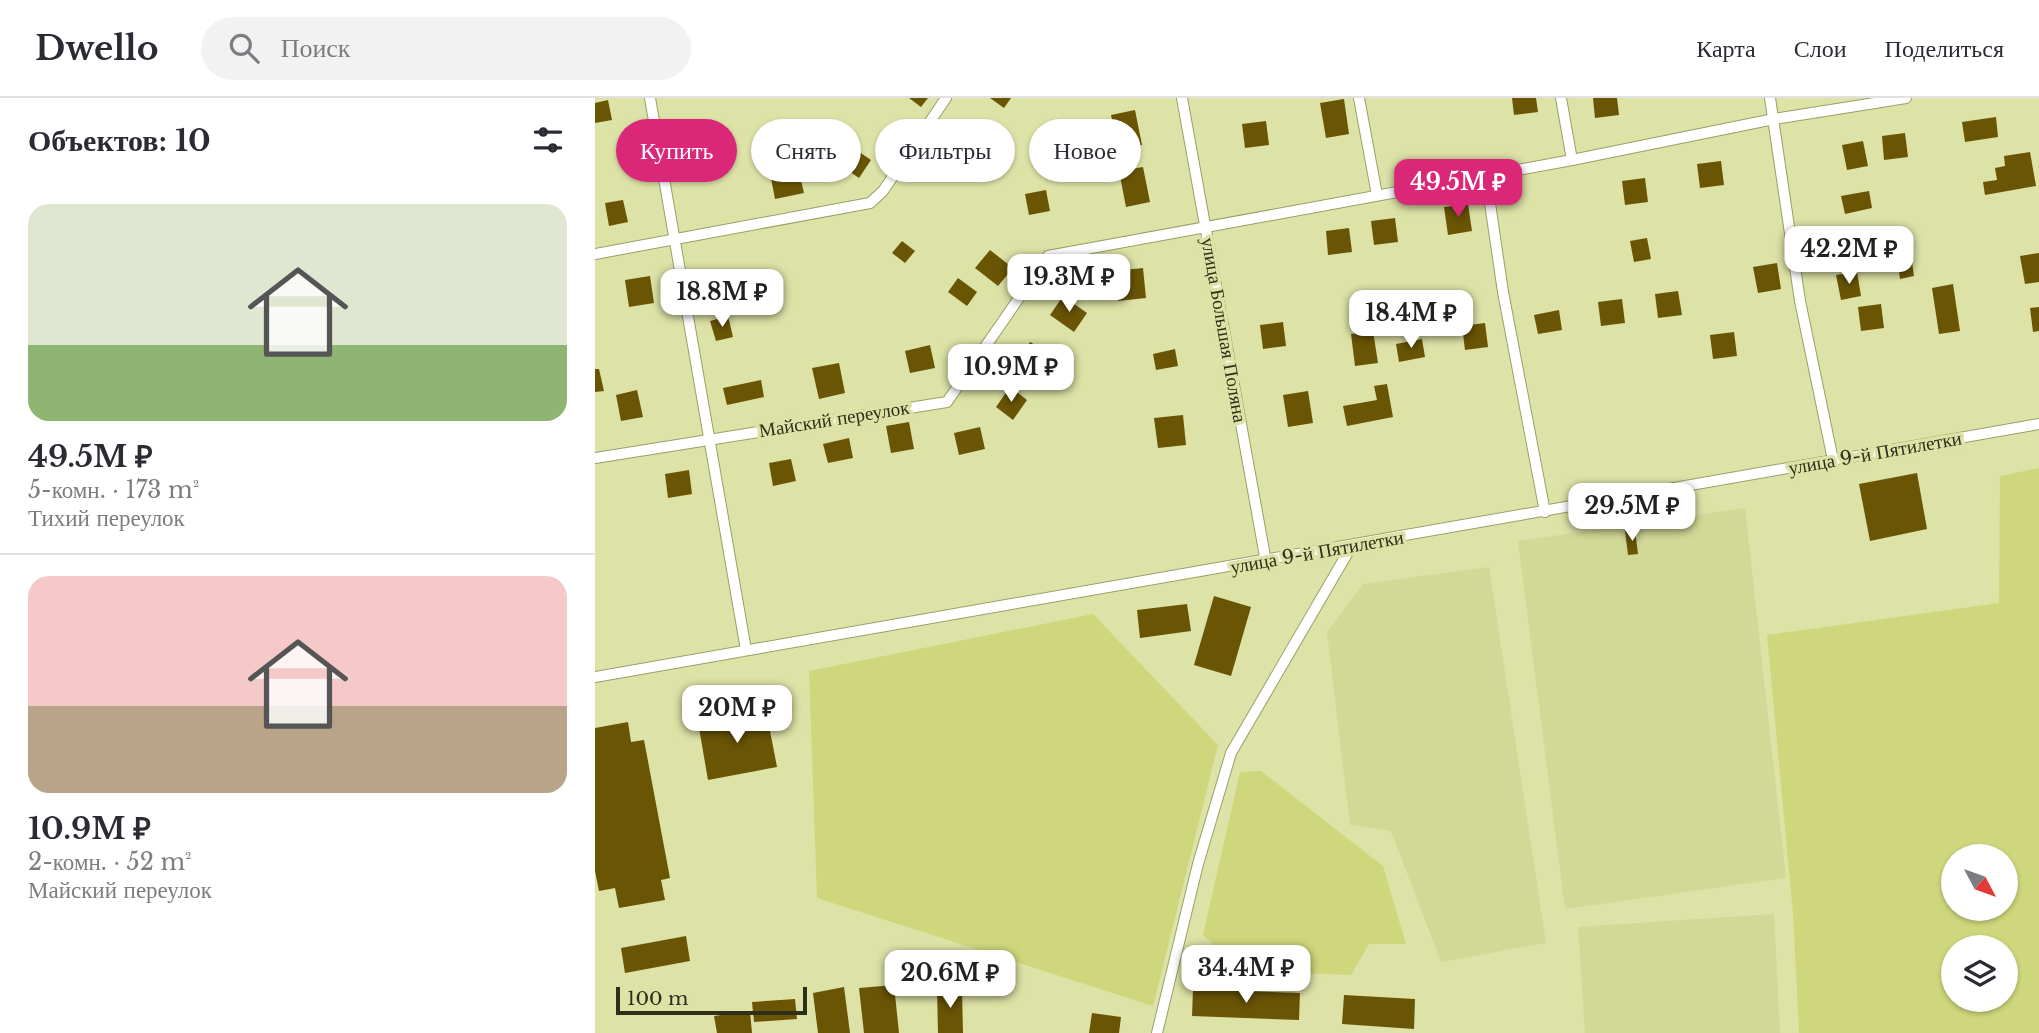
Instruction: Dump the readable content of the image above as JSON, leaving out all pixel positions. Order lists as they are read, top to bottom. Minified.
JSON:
{"streets":{"street":["улица Большая Поляна","Майский переулок","улица 9-й Пятилетки"]},"crossings":[["улица Большая Поляна","Майский переулок"],["улица Большая Поляна","улица 9-й Пятилетки"]],"scale_bar":"100 m","north":"bottom right","page":{"header":"Dwello","search":"Поиск","nav":["Карта","Слои","Поделиться"],"heading":"Объектов: 10","chip":["Купить","Снять","Фильтры","Новое"],"price":["49.5M ₽","42.2M ₽","19.3M ₽","18.8M ₽","18.4M ₽","10.9M ₽","29.5M ₽","20M ₽","34.4M ₽","20.6M ₽"],"list":[{"name":"49.5M ₽","note":"5-комн. · 173 m² · Тихий переулок"},{"name":"10.9M ₽","note":"2-комн. · 52 m² · Майский переулок"}],"scale":"100 m"}}
